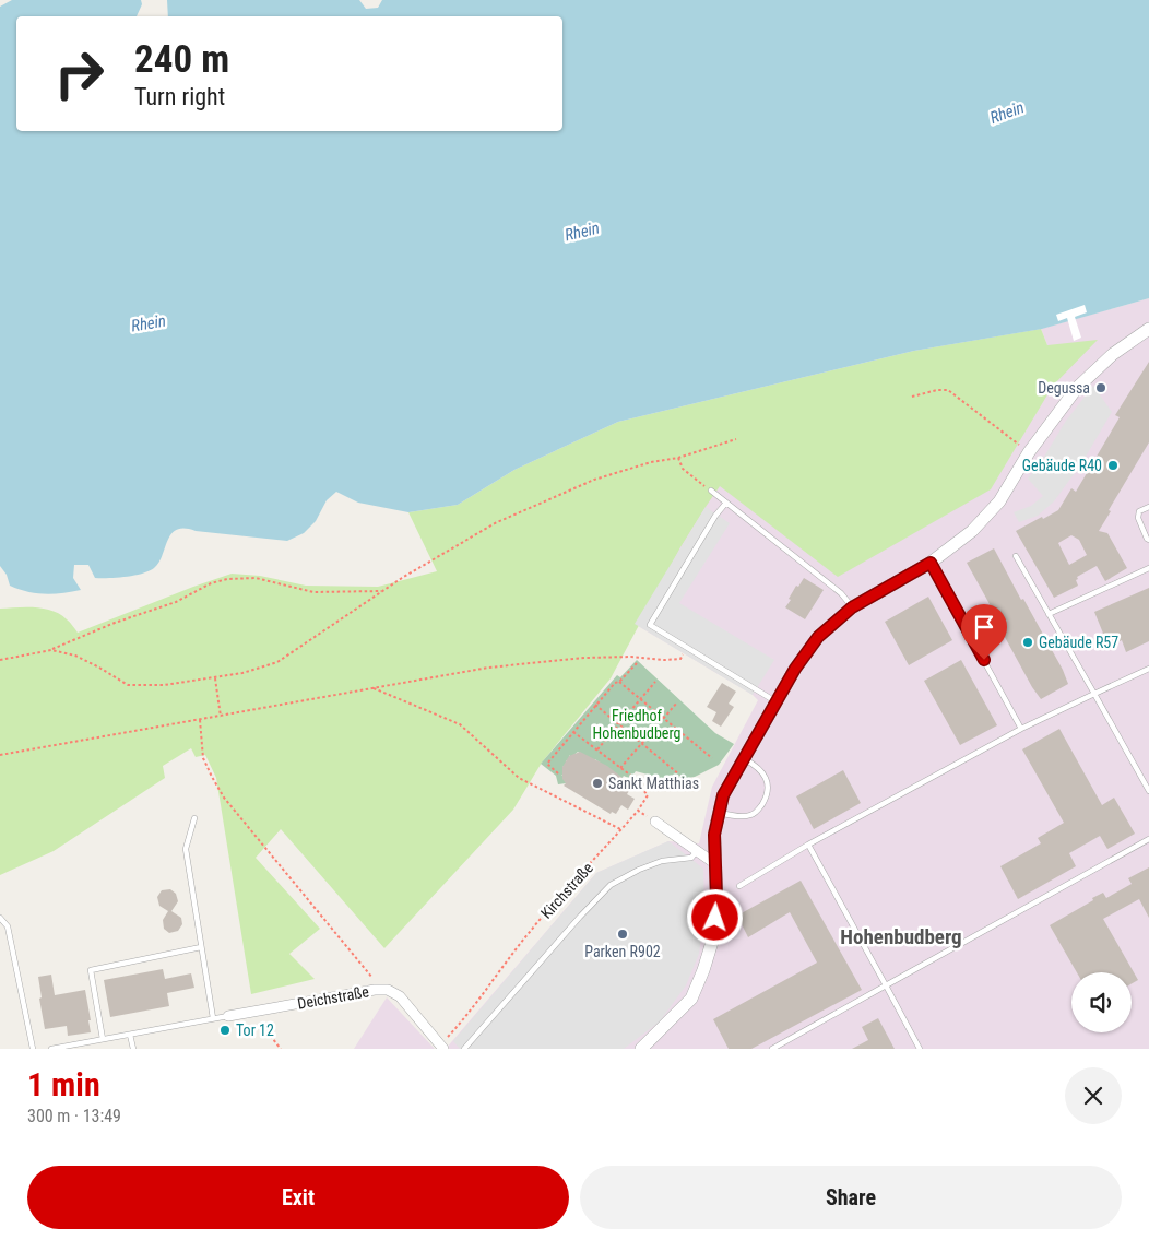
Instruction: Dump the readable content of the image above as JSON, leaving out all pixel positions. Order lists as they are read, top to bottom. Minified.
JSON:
{"streets":{"street":["Deichstraße"],"path":["Kirchstraße"]},"crossings":[["Kirchstraße","Deichstraße"]],"districts":["Hohenbudberg"],"water":["Rhein"],"parks":["Friedhof Hohenbudberg"],"places":["Degussa","Gebäude R40","Gebäude R57","Sankt Matthias","Parken R902","Tor 12"],"page":{"turn":["240 m","Turn right"],"heading":["1 min","300 m · 13:49"],"buttons":["Exit","Share"]}}
